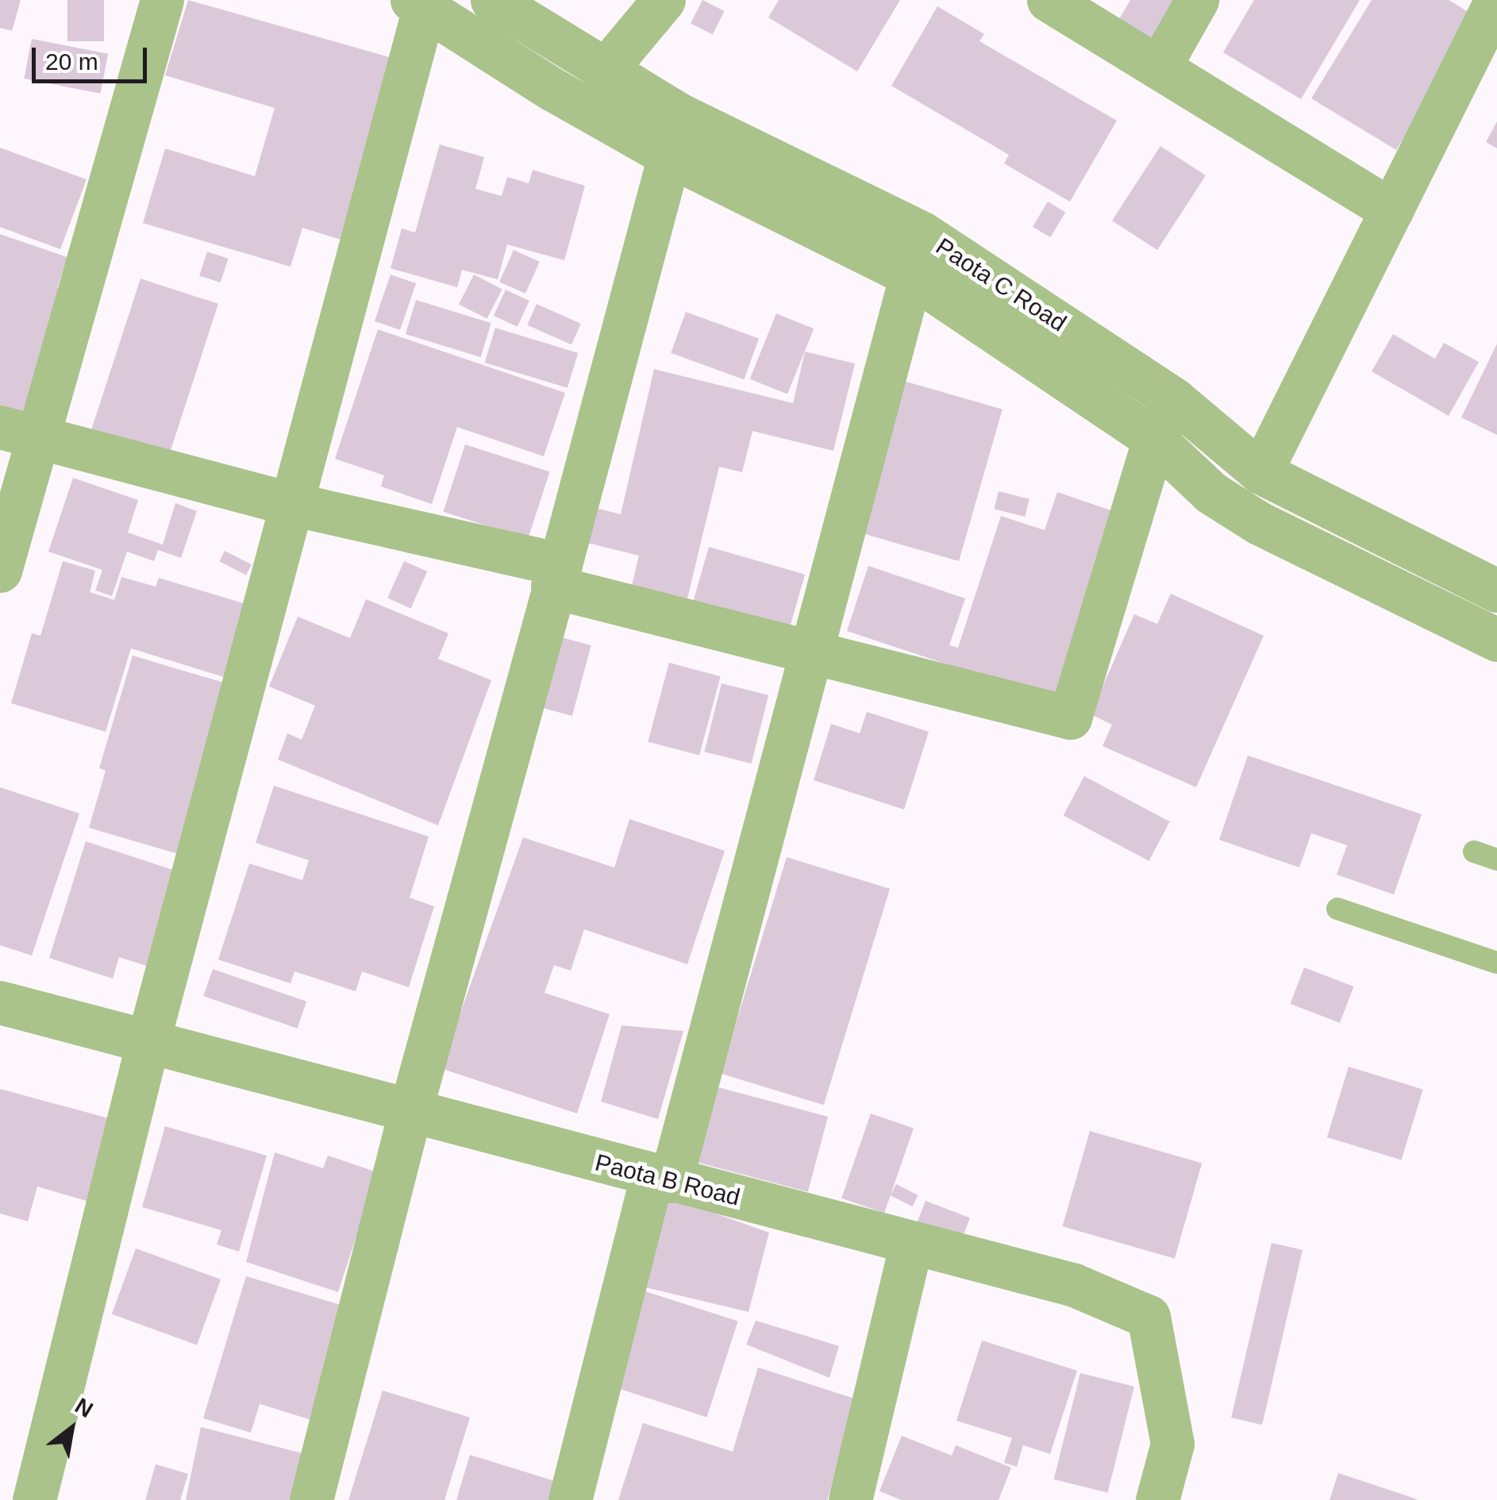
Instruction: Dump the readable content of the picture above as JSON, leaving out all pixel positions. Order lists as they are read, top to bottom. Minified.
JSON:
{"streets":{"street":["Paota C Road","Paota B Road"]},"scale_bar":"20 m","north":"top right"}
